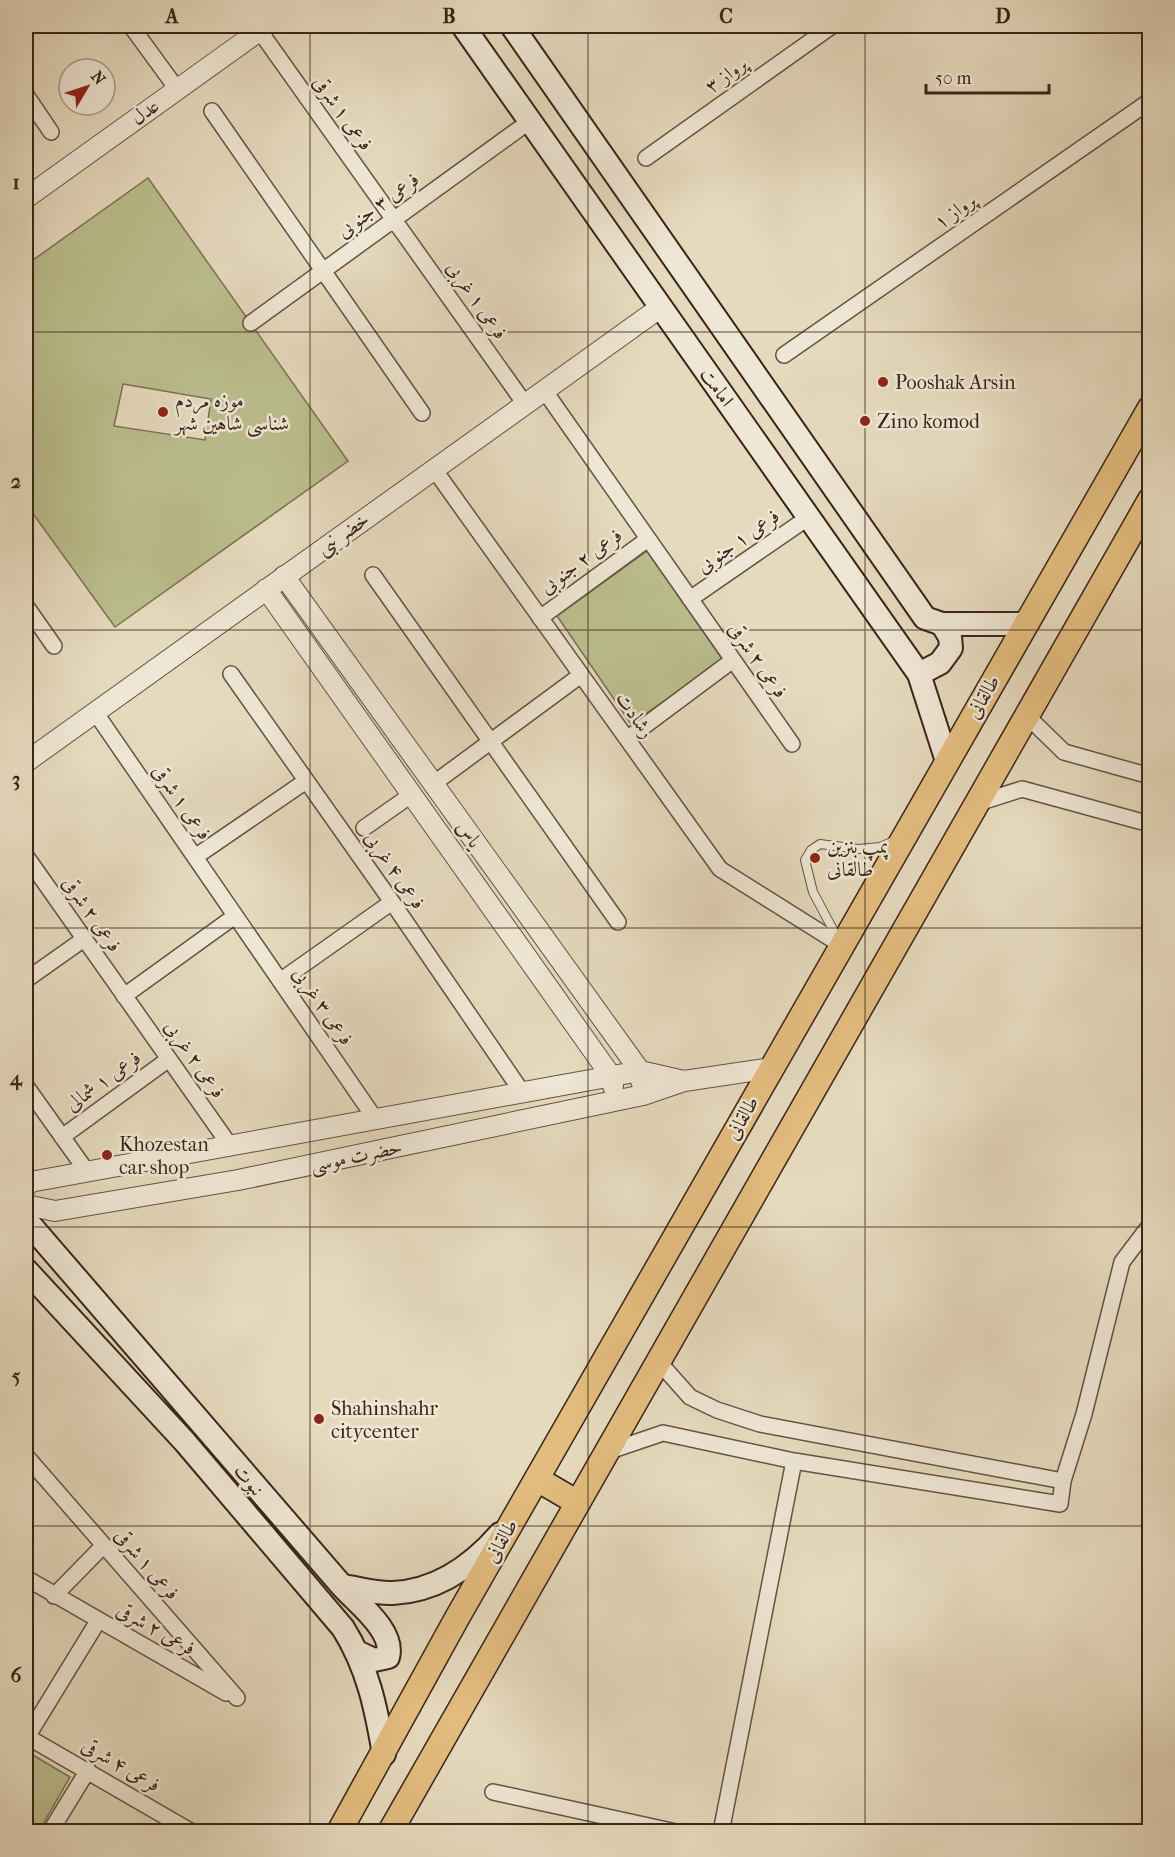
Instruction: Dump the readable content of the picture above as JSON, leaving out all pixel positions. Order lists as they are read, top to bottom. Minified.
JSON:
{"streets":{"main road":["امامت","طالقانی","نبوت"],"street":["پرواز ۳","عدل","فرعی ۱ شرقی","فرعی ۳ جنوبی","پرواز ۱","فرعی ۱ غربی","خضر نبی","فرعی ۱ جنوبی","فرعی ۲ جنوبی","فرعی ۲ شرقی","رشادت","یاس","فرعی ۴ غربی","فرعی ۳ غربی","فرعی ۲ غربی","فرعی ۱‍ شمالی","حضرت موسی","فرعی ۴ شرقی"]},"crossings":[["عدل","فرعی ۱ شرقی"],["فرعی ۱ شرقی","فرعی ۳ جنوبی"],["فرعی ۱ شرقی","فرعی ۱ غربی"],["فرعی ۱ شرقی","خضر نبی"],["فرعی ۱ شرقی","فرعی ۲ شرقی"],["فرعی ۱ شرقی","فرعی ۳ غربی"],["فرعی ۳ جنوبی","فرعی ۱ غربی"],["فرعی ۳ جنوبی","امامت"],["فرعی ۱ غربی","خضر نبی"],["امامت","خضر نبی"],["امامت","فرعی ۱ جنوبی"],["امامت","طالقانی"],["خضر نبی","فرعی ۲ شرقی"],["خضر نبی","رشادت"],["خضر نبی","یاس"],["فرعی ۱ جنوبی","فرعی ۲ شرقی"],["فرعی ۲ جنوبی","فرعی ۲ شرقی"],["فرعی ۲ جنوبی","رشادت"],["فرعی ۲ شرقی","فرعی ۲ غربی"],["طالقانی","رشادت"],["طالقانی","حضرت موسی"],["طالقانی","نبوت"],["یاس","حضرت موسی"],["فرعی ۴ غربی","حضرت موسی"],["فرعی ۳ غربی","حضرت موسی"],["فرعی ۲ غربی","فرعی ۱‍ شمالی"],["فرعی ۲ غربی","حضرت موسی"]],"places":["Pooshak Arsin","موزه مردم شناسی شاهین شهر","Zino komod","پمپ بنزین طالقانی","Khozestan car shop","Shahinshahr citycenter"],"scale_bar":"50 m","north":"top right","grid":{"columns":["A","B","C","D"],"rows":["1","2","3","4","5","6"]}}
